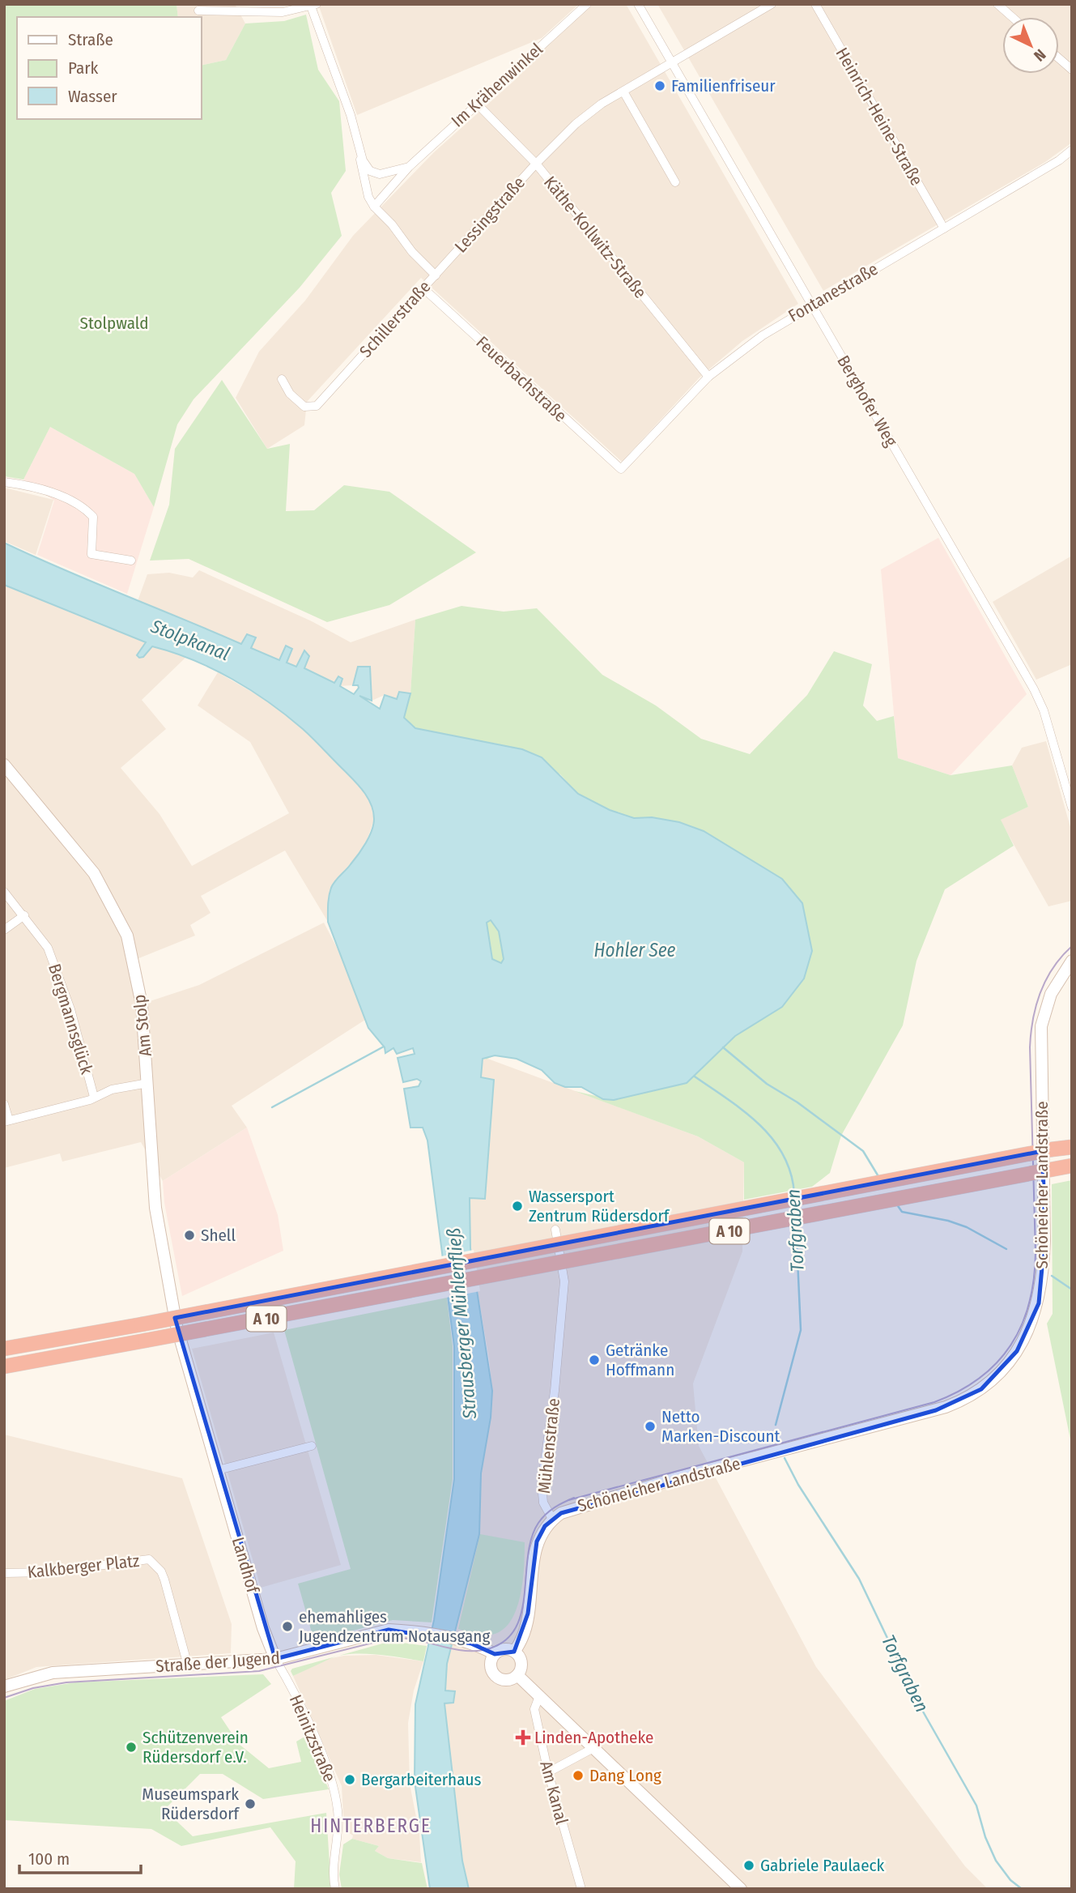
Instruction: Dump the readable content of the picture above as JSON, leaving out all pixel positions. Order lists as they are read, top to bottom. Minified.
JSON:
{"streets":{"highway":["A 10"],"main road":["Am Stolp","Schöneicher Landstraße","Mühlenstraße","Landhof","Straße der Jugend"],"street":["Im Krähenwinkel","Heinrich-Heine-Straße","Lessingstraße","Käthe-Kollwitz-Straße","Fontanestraße","Schillerstraße","Feuerbachstraße","Berghofer Weg","Bergmannsglück","Kalkberger Platz","Heinitzstraße","Am Kanal"]},"crossings":[["Im Krähenwinkel","Käthe-Kollwitz-Straße"],["Im Krähenwinkel","Schillerstraße"],["Heinrich-Heine-Straße","Fontanestraße"],["Lessingstraße","Käthe-Kollwitz-Straße"],["Lessingstraße","Schillerstraße"],["Lessingstraße","Berghofer Weg"],["Käthe-Kollwitz-Straße","Fontanestraße"],["Fontanestraße","Feuerbachstraße"],["Fontanestraße","Berghofer Weg"],["Schillerstraße","Feuerbachstraße"],["Bergmannsglück","Am Stolp"],["Am Stolp","Landhof"],["Schöneicher Landstraße","Mühlenstraße"],["Mühlenstraße","Straße der Jugend"],["Landhof","Straße der Jugend"],["Landhof","Heinitzstraße"],["Kalkberger Platz","Straße der Jugend"],["Straße der Jugend","Heinitzstraße"]],"districts":["HINTERBERGE"],"water":["Stolpkanal","Hohler See","Torfgraben","Strausberger Mühlenfließ"],"parks":["Stolpwald"],"places":{"other":["Familienfriseur","Wassersport Zentrum Rüdersdorf","Shell","Getränke Hoffmann","Netto Marken-Discount","ehemahliges Jugendzentrum Notausgang","Schützenverein Rüdersdorf e.V.","Dang Long","Bergarbeiterhaus","Museumspark Rüdersdorf","Gabriele Paulaeck"],"health":["Linden-Apotheke"]},"legend":["Straße","Park","Wasser"],"scale_bar":"100 m","north":"bottom right"}
